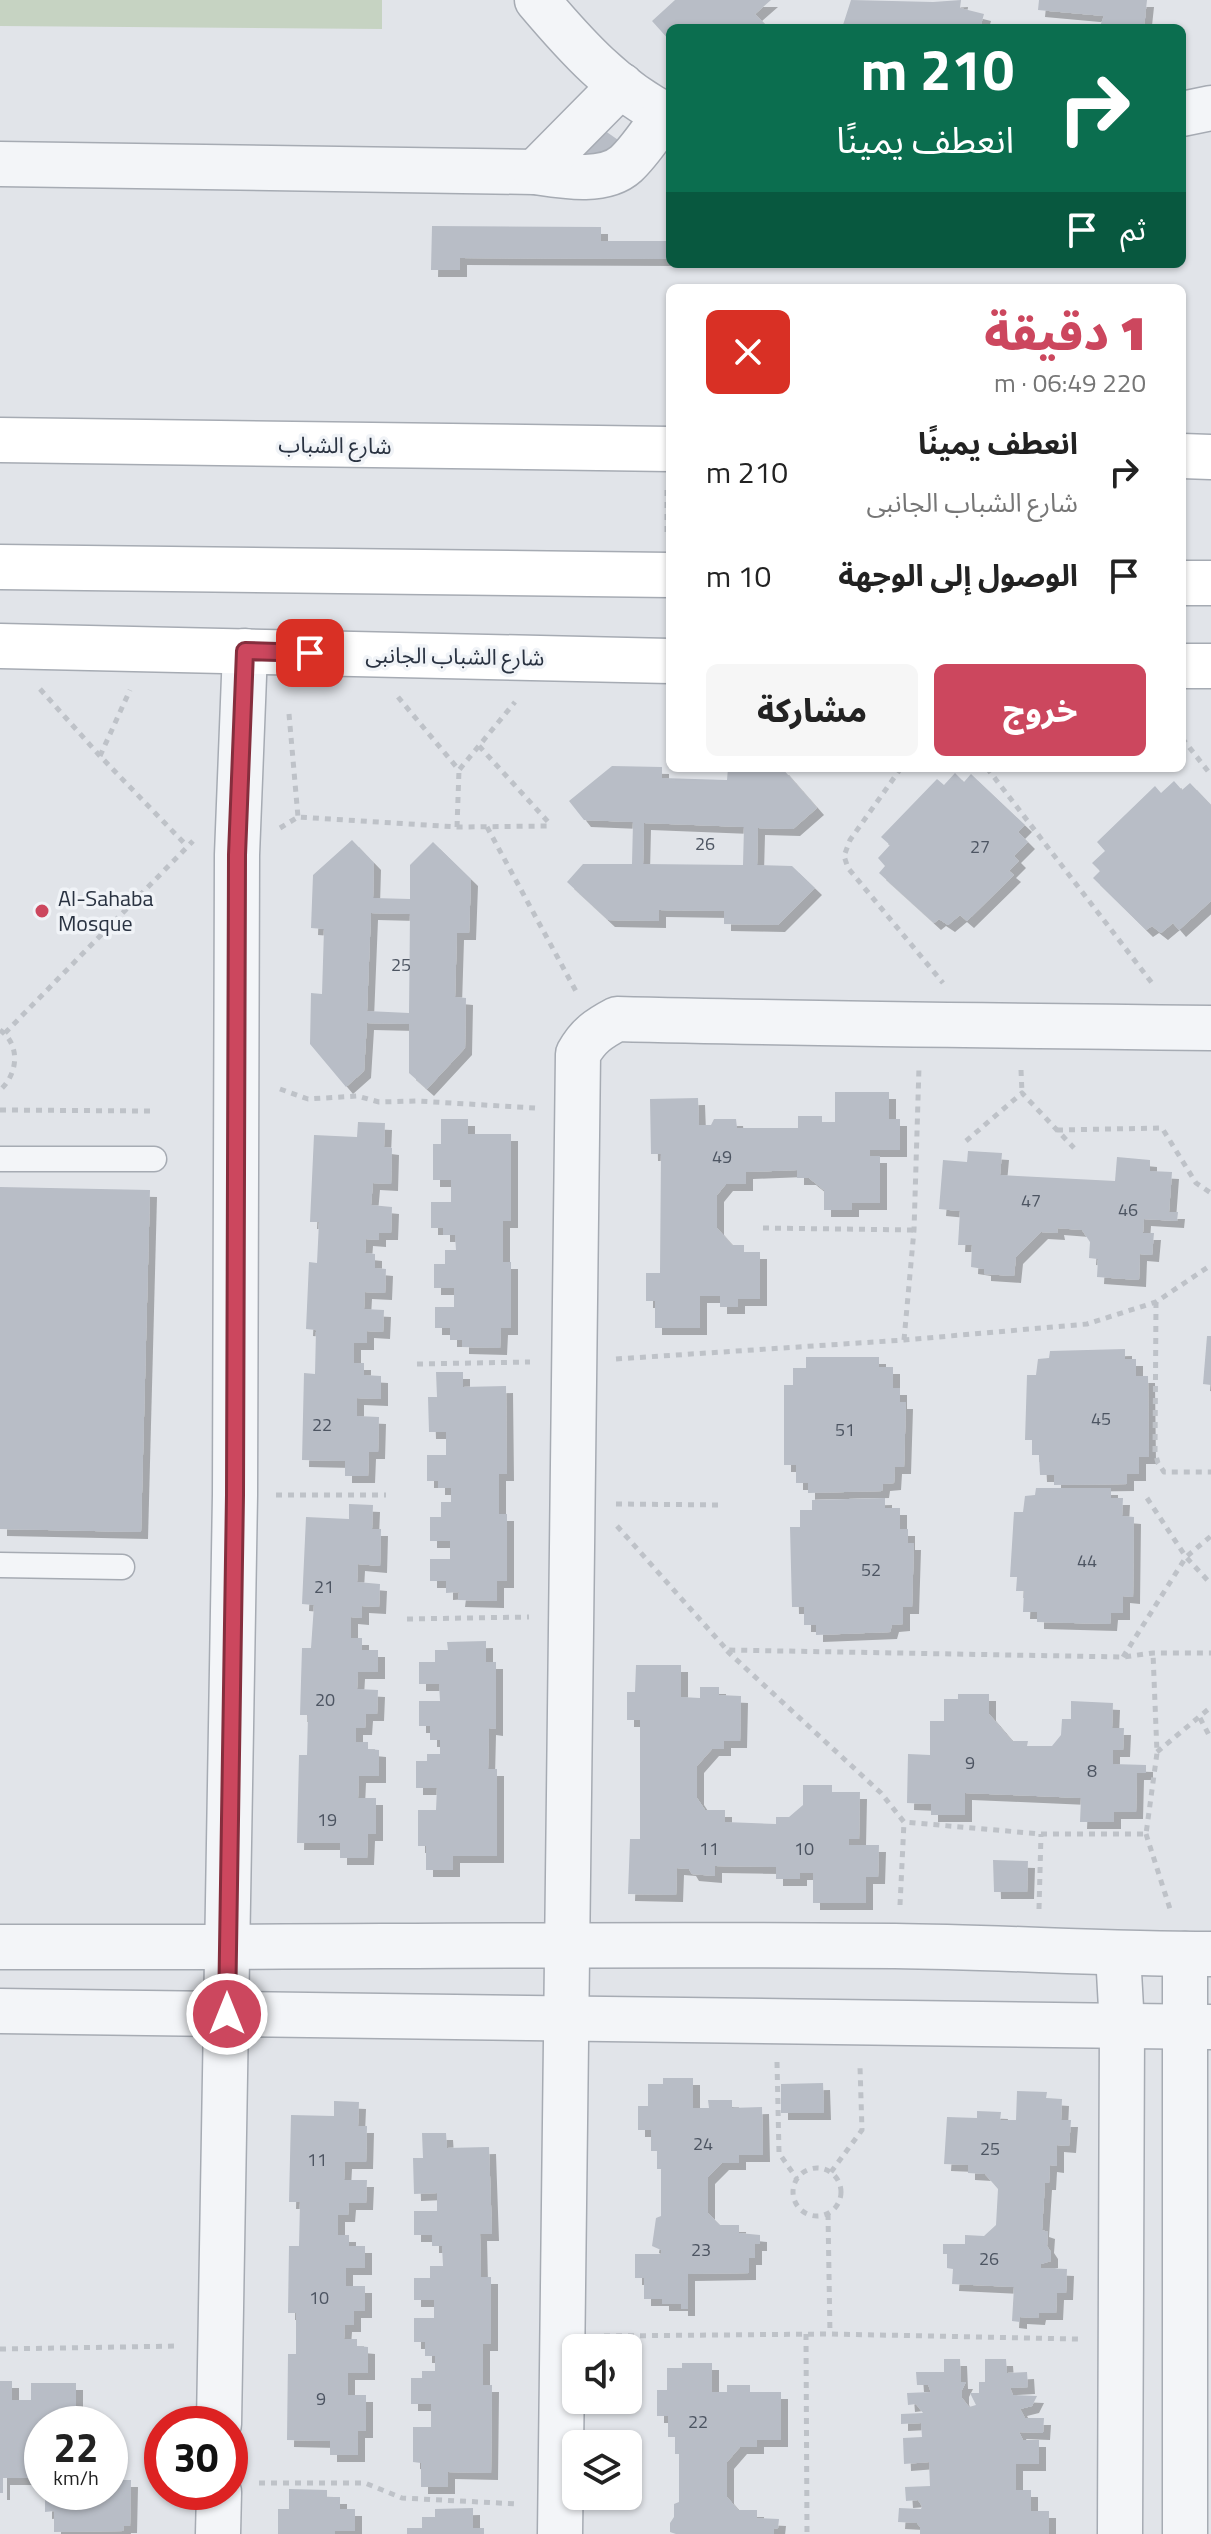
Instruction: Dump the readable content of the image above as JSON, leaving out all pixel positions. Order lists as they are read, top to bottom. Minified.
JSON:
{"streets":{"main road":["شارع الشباب","شارع الشباب الجانبى"]},"places":["Al-Sahaba Mosque"],"house_numbers":["26","27","25","49","47","46","45","22","51","44","52","21","20","9","8","19","11","10","24","25","11","23","26","10","9","22"],"page":{"turn":["210 m","انعطف يمينًا"],"then":"ثم","heading":["1 دقيقة","220 m · 06:49"],"list":[{"name":"انعطف يمينًا","note":"شارع الشباب الجانبى","value":"210 m"},{"name":"الوصول إلى الوجهة","value":"10 m"}],"buttons":["خروج","مشاركة"],"speed":"22 km/h","limit":"30"}}
